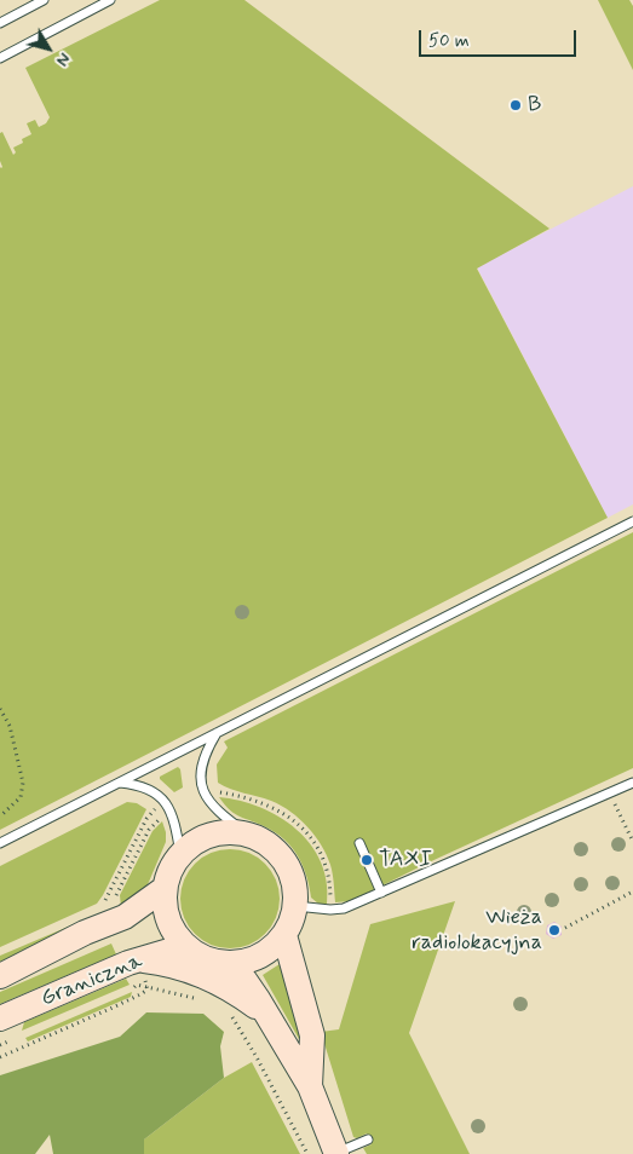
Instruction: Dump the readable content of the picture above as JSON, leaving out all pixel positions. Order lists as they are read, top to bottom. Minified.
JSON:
{"streets":{"main road":["Graniczna"]},"places":["B","TAXI","Wieża radiolokacyjna"],"scale_bar":"50 m","north":"bottom right"}
